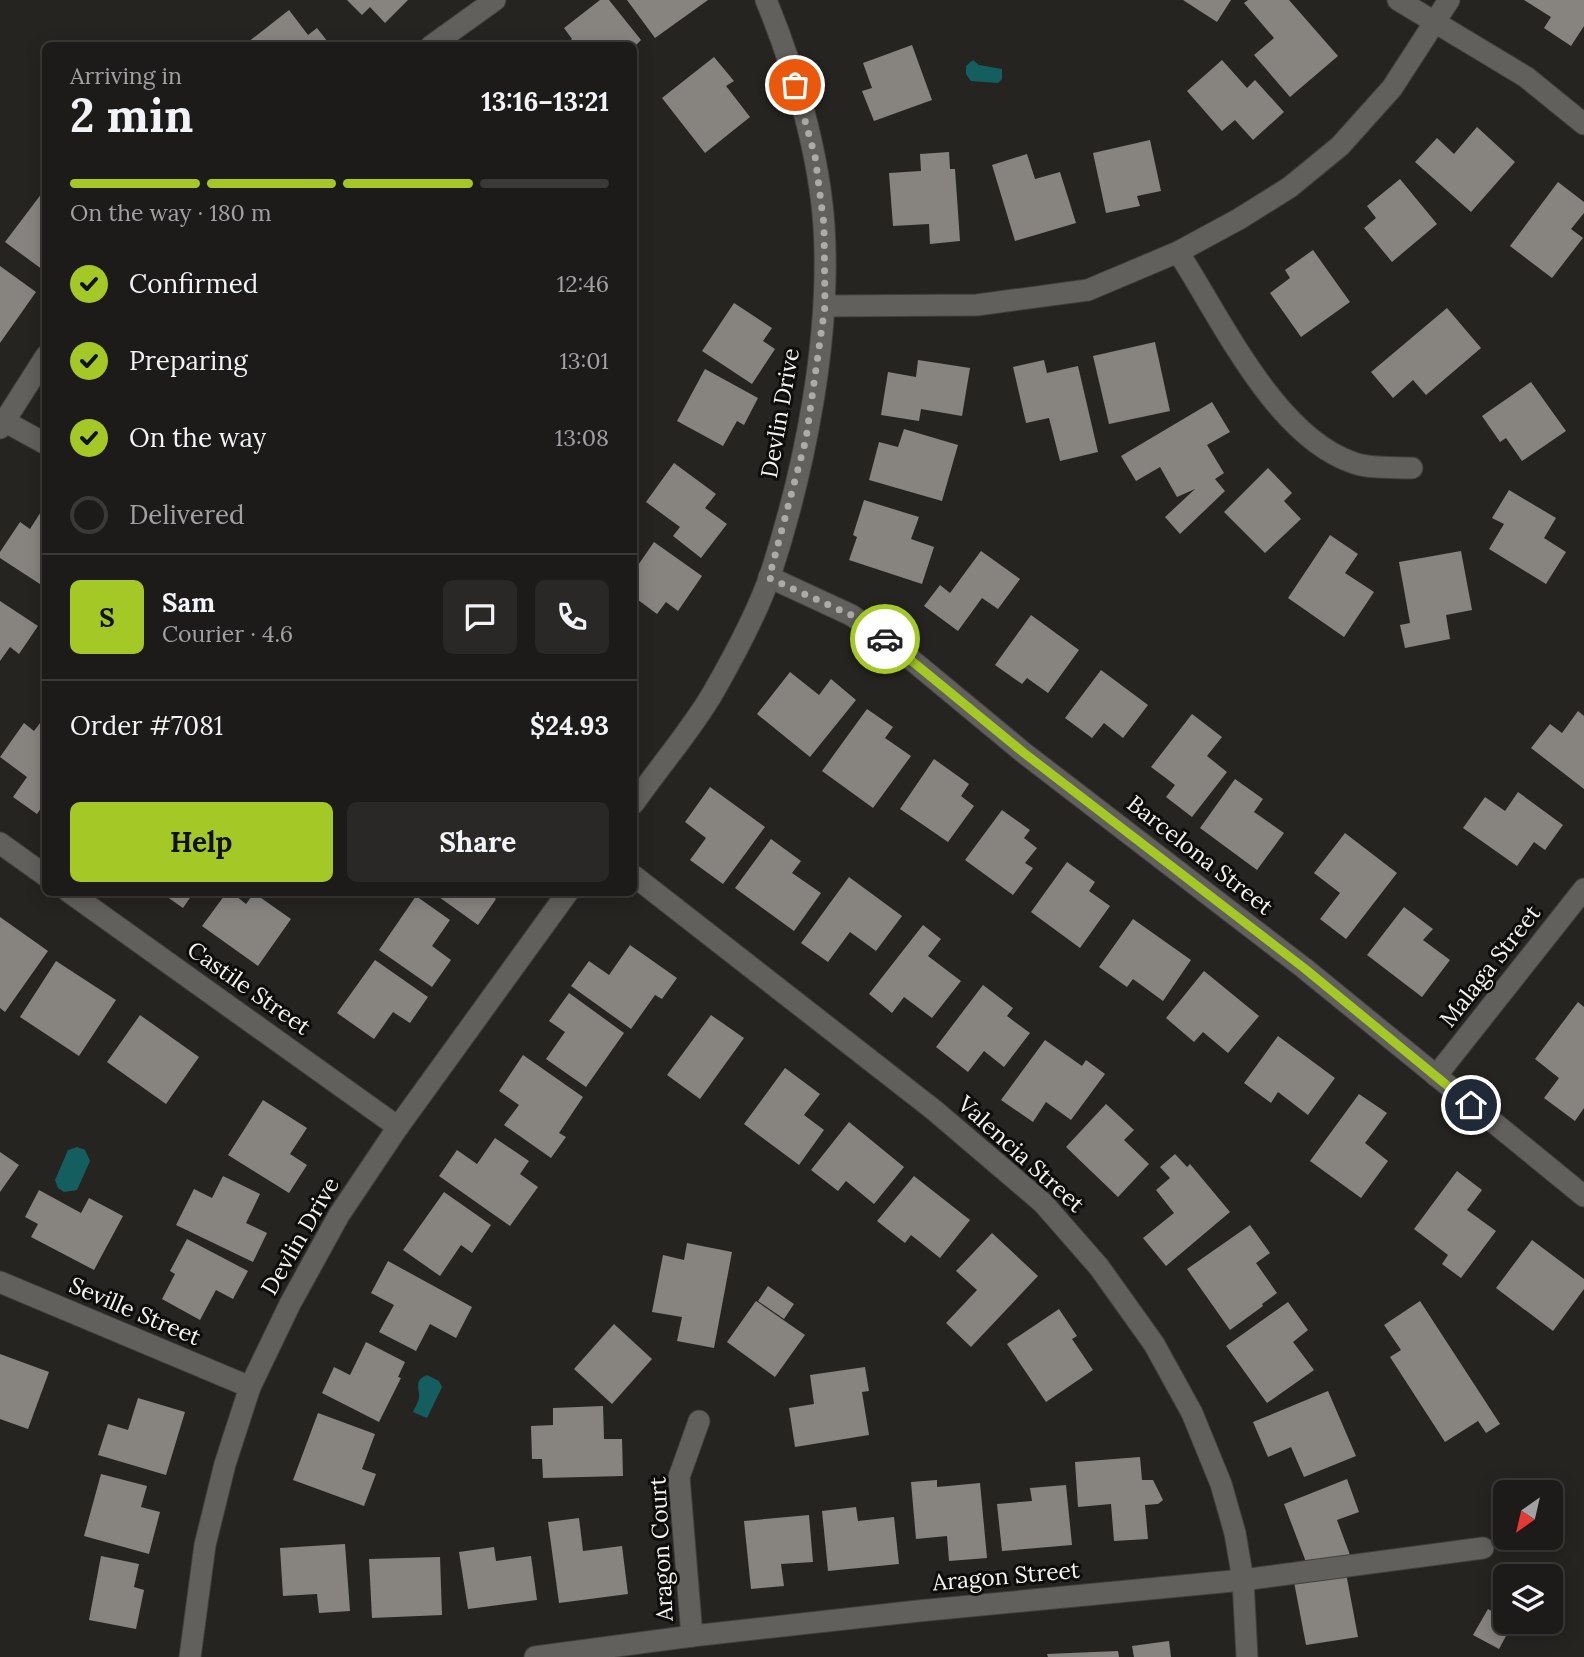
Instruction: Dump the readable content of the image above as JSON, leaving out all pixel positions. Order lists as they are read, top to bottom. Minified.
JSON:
{"streets":{"street":["Devlin Drive","Barcelona Street","Malaga Street","Castile Street","Valencia Street","Seville Street","Aragon Court","Aragon Street"]},"crossings":[["Devlin Drive","Barcelona Street"],["Devlin Drive","Castile Street"],["Devlin Drive","Seville Street"],["Barcelona Street","Malaga Street"],["Valencia Street","Aragon Street"],["Aragon Court","Aragon Street"]],"north":"bottom left","page":{"heading":["2 min","Arriving in","13:16–13:21"],"panel":["Sam","Courier · 4.6","Order #7081","$24.93"],"bar":"On the way · 180 m","list":[["Confirmed","12:46"],["Preparing","13:01"],["On the way","13:08"],"Delivered"],"round":"S","buttons":["Help","Share"]}}
